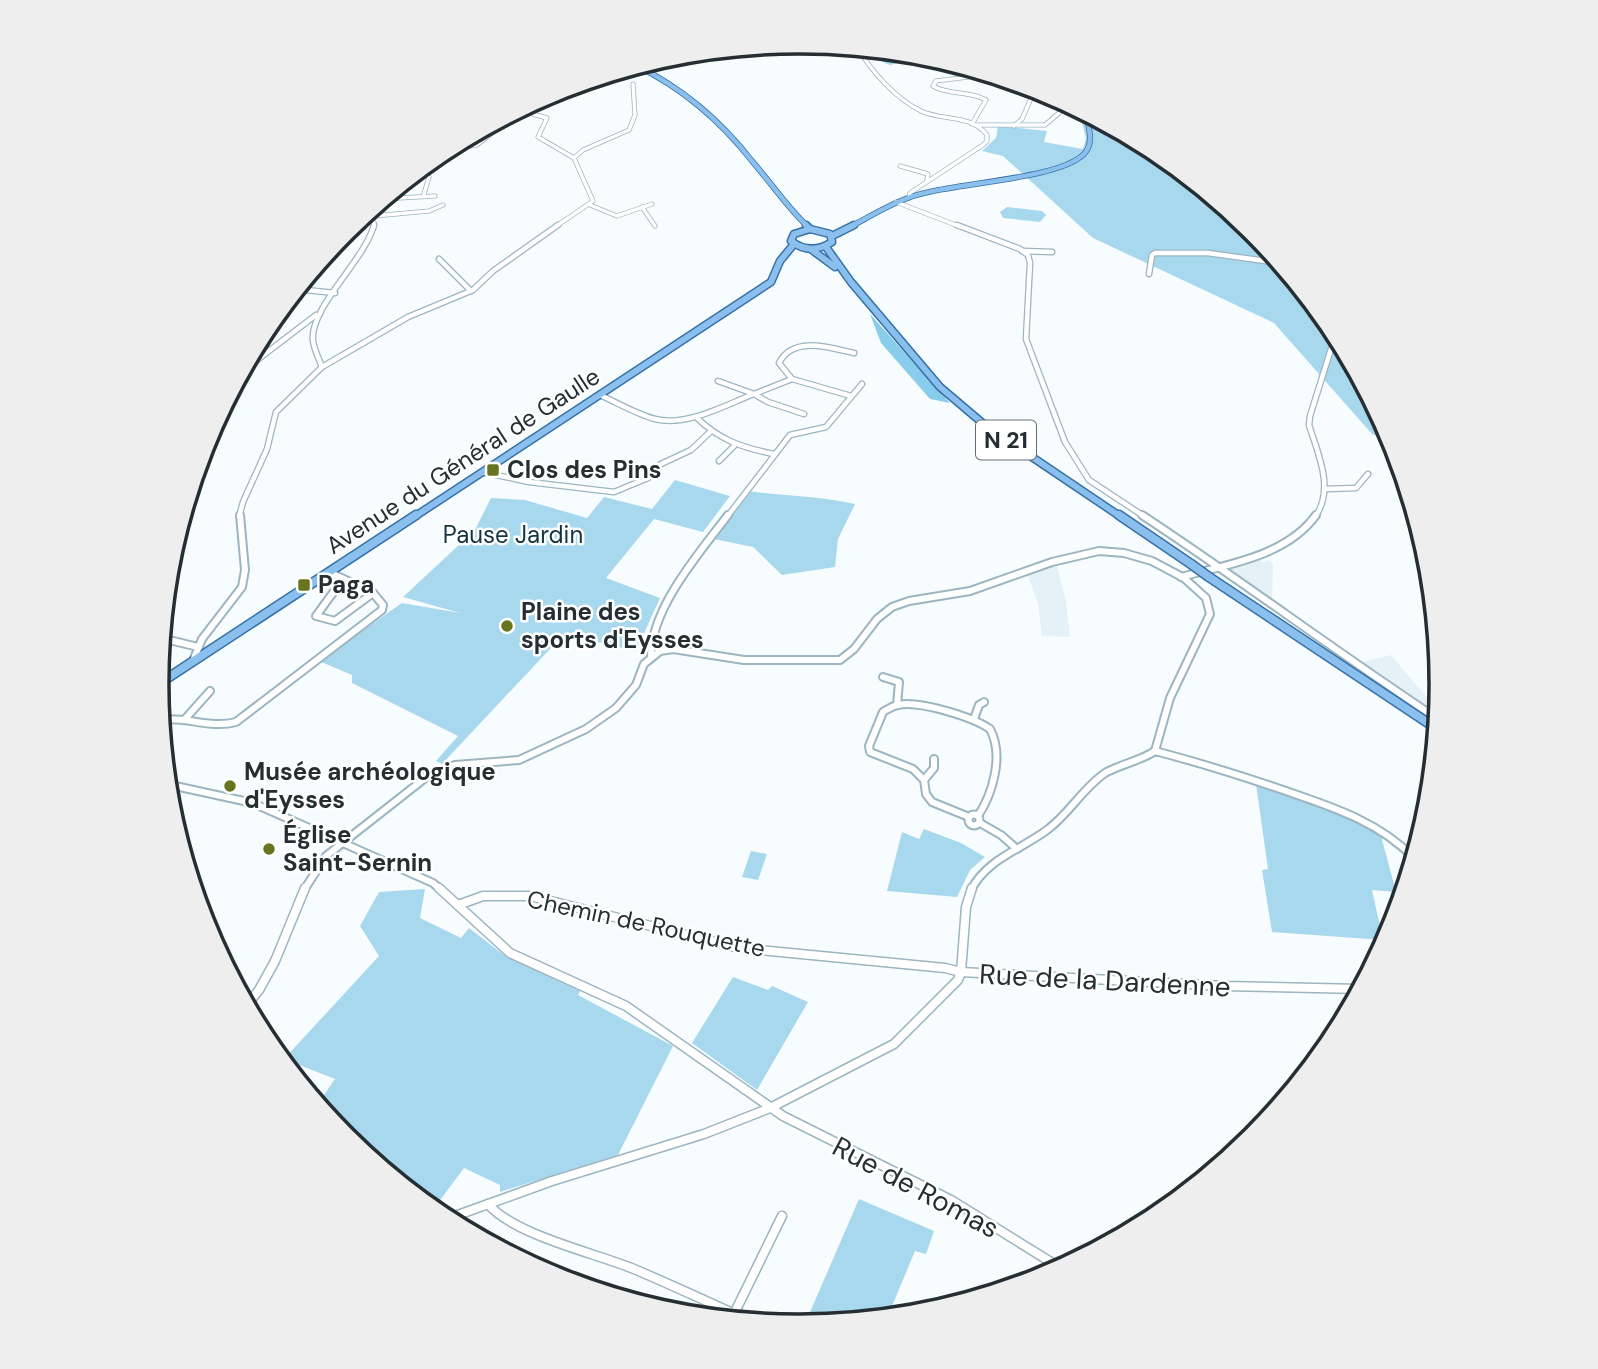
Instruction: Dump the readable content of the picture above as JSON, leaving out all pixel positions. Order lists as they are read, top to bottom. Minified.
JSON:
{"streets":{"main road":["N 21","Avenue du Général de Gaulle"],"street":["Chemin de Rouquette","Rue de la Dardenne","Rue de Romas"]},"crossings":[["Chemin de Rouquette","Rue de la Dardenne"],["Chemin de Rouquette","Rue de Romas"],["Rue de la Dardenne","Rue de Romas"]],"parks":["Pause Jardin"],"places":{"transit":["Clos des Pins","Paga"],"other":["Plaine des sports d'Eysses","Musée archéologique d'Eysses","Église Saint-Sernin"]}}
